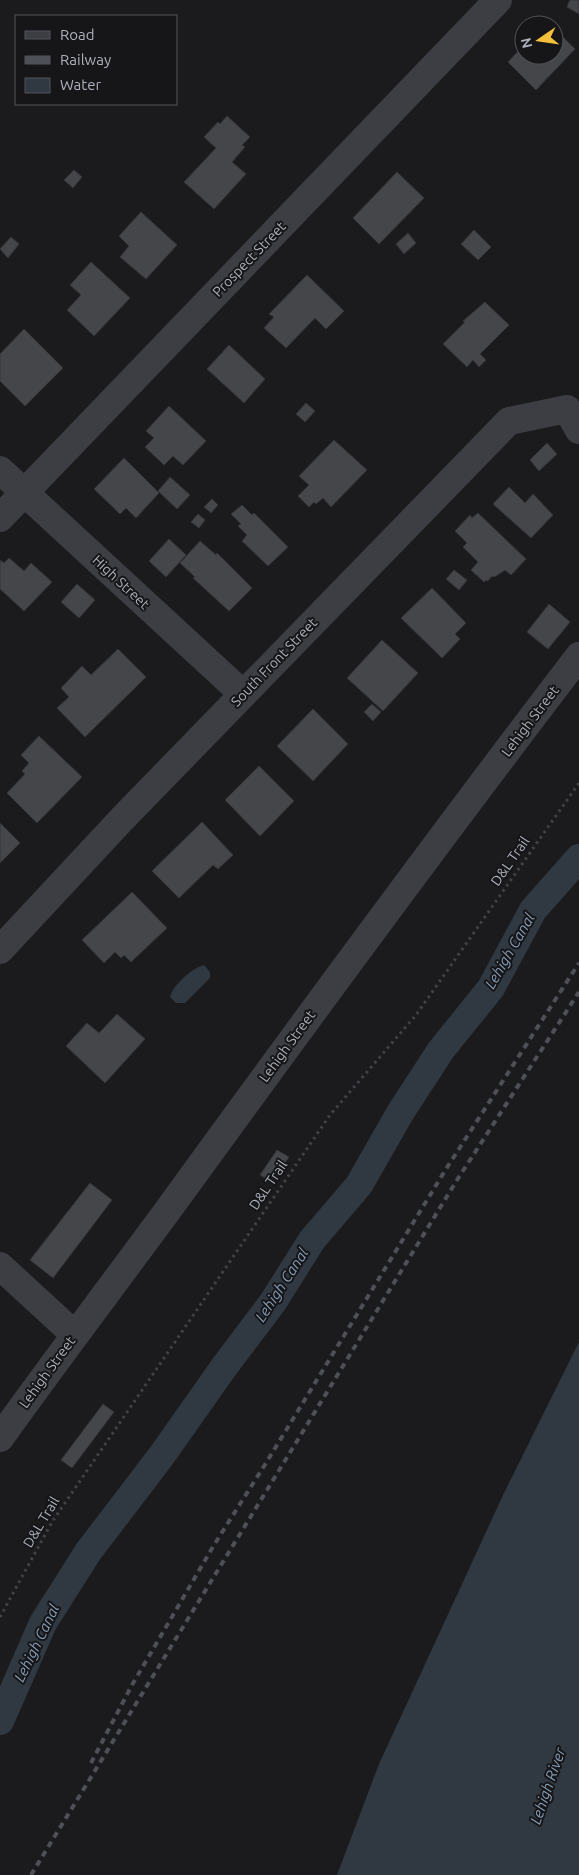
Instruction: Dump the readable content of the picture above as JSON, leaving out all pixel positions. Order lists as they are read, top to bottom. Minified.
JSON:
{"streets":{"street":["Prospect Street","High Street","South Front Street","Lehigh Street"],"path":["D&L Trail"]},"crossings":[["Prospect Street","High Street"],["High Street","South Front Street"]],"water":["Lehigh Canal","Lehigh River"],"legend":["Road","Railway","Water"],"north":"left"}
